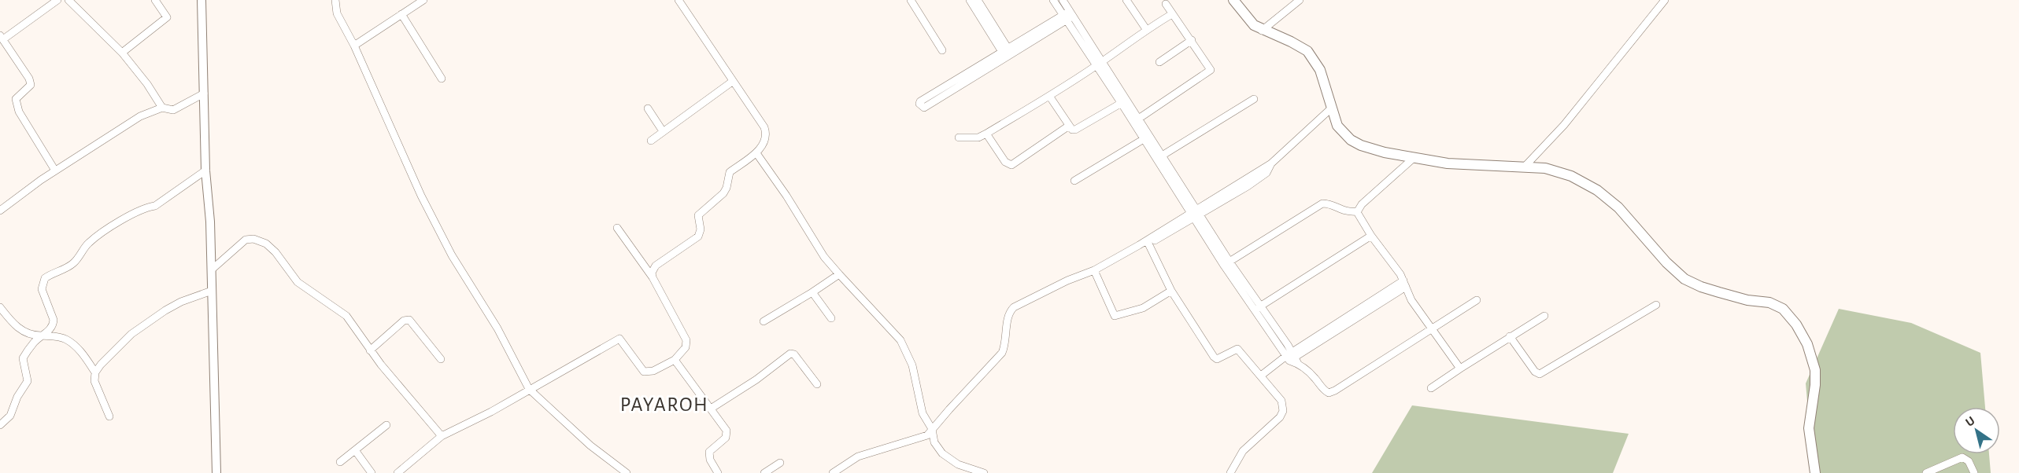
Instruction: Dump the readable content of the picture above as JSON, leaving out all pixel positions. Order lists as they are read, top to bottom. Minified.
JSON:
{"districts":["PAYAROH"],"north":"top left"}
